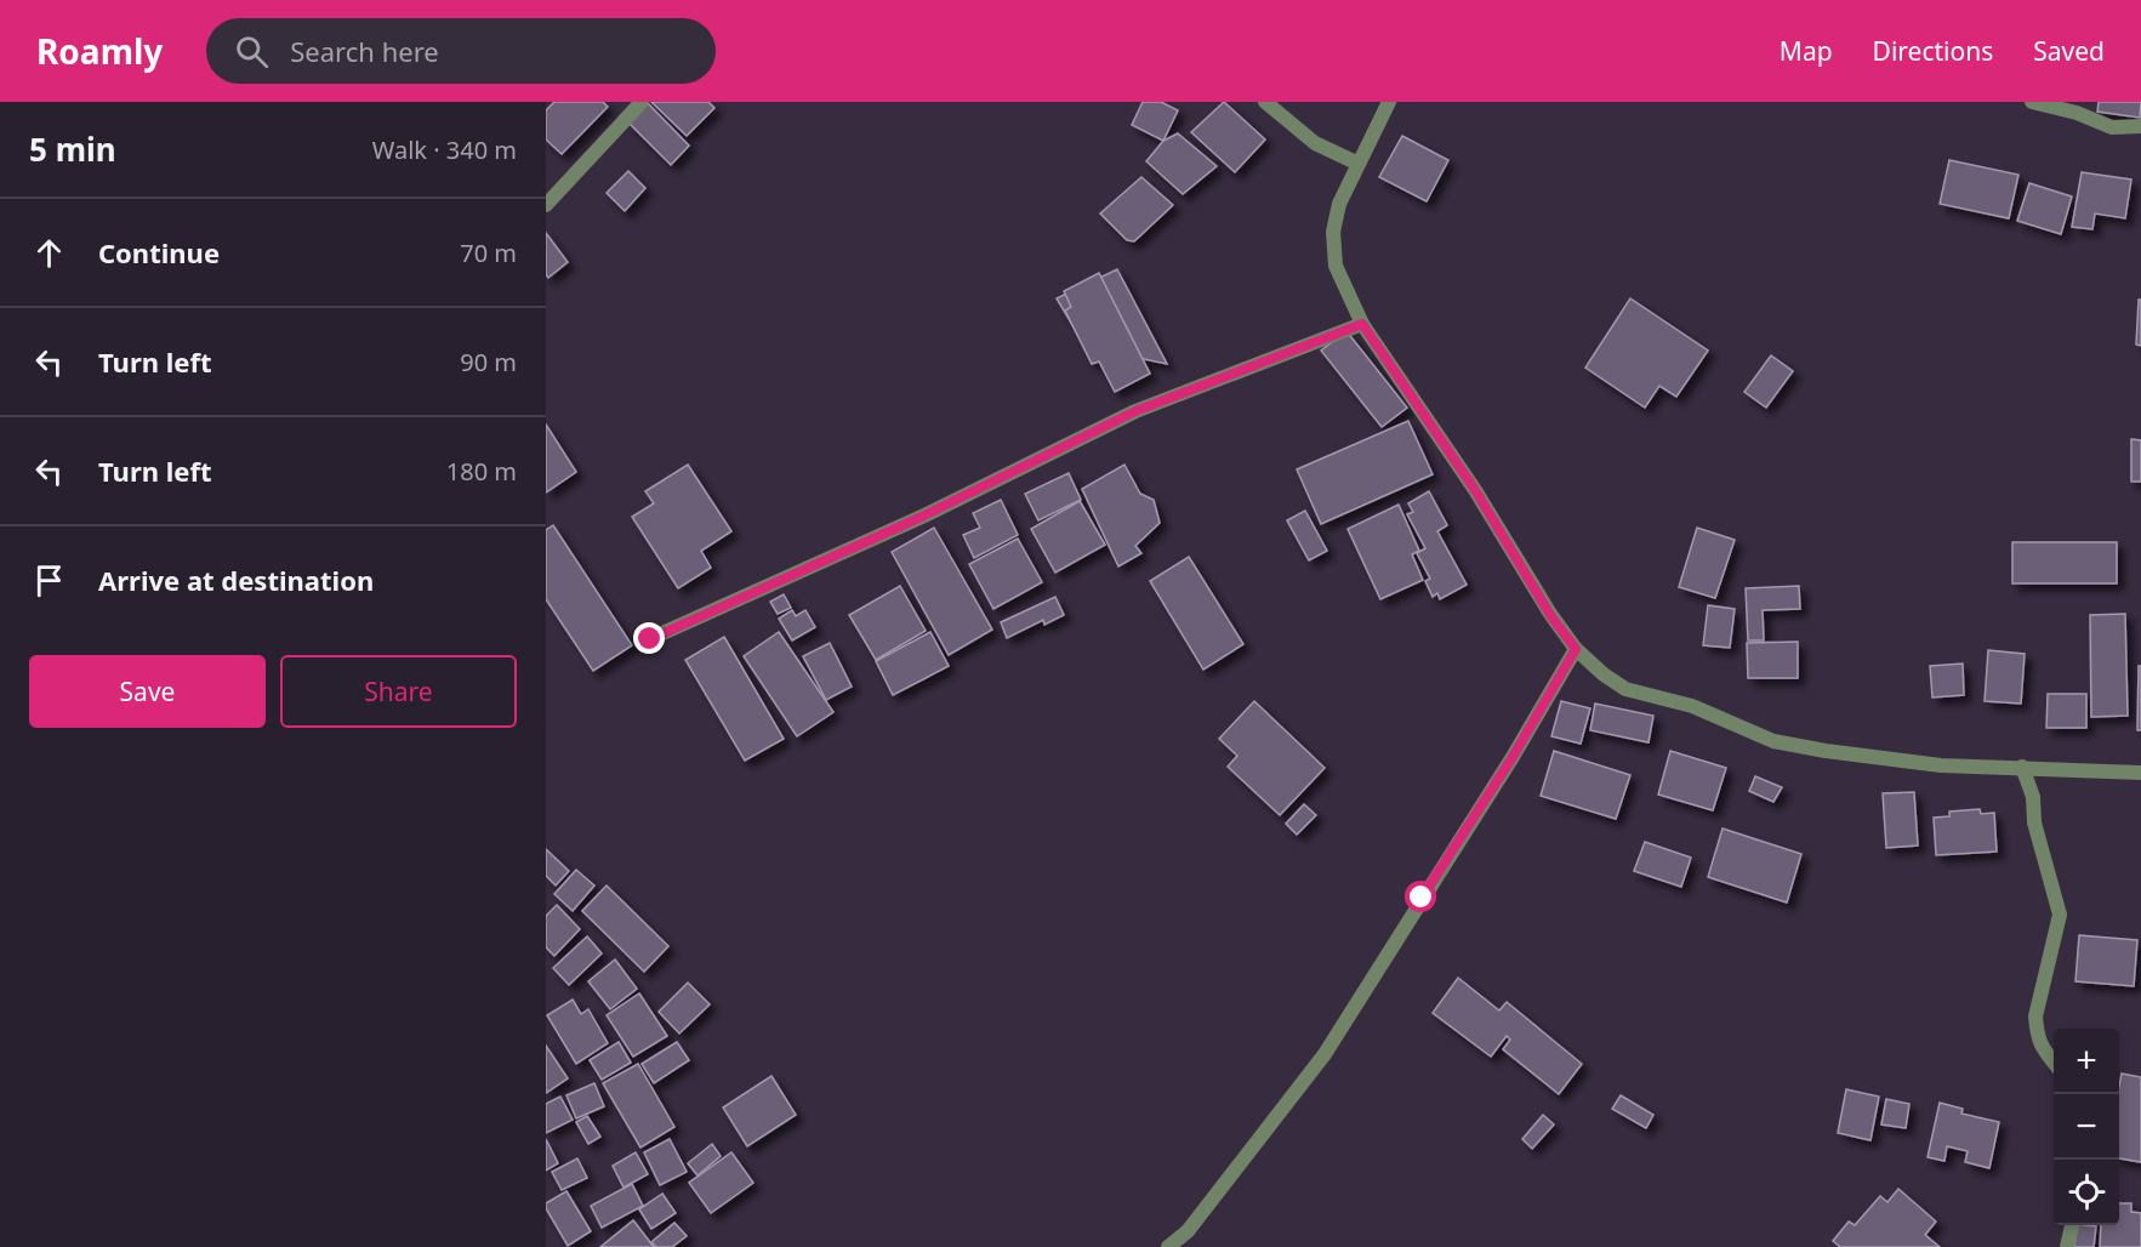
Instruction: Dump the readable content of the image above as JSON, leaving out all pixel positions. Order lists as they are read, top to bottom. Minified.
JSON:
{"page":{"header":"Roamly","search":"Search here","nav":["Map","Directions","Saved"],"heading":["5 min","Walk · 340 m"],"list":[["Continue","70 m"],["Turn left","90 m"],["Turn left","180 m"],"Arrive at destination"],"buttons":["Save","Share"],"map_buttons":["+","−"]}}
